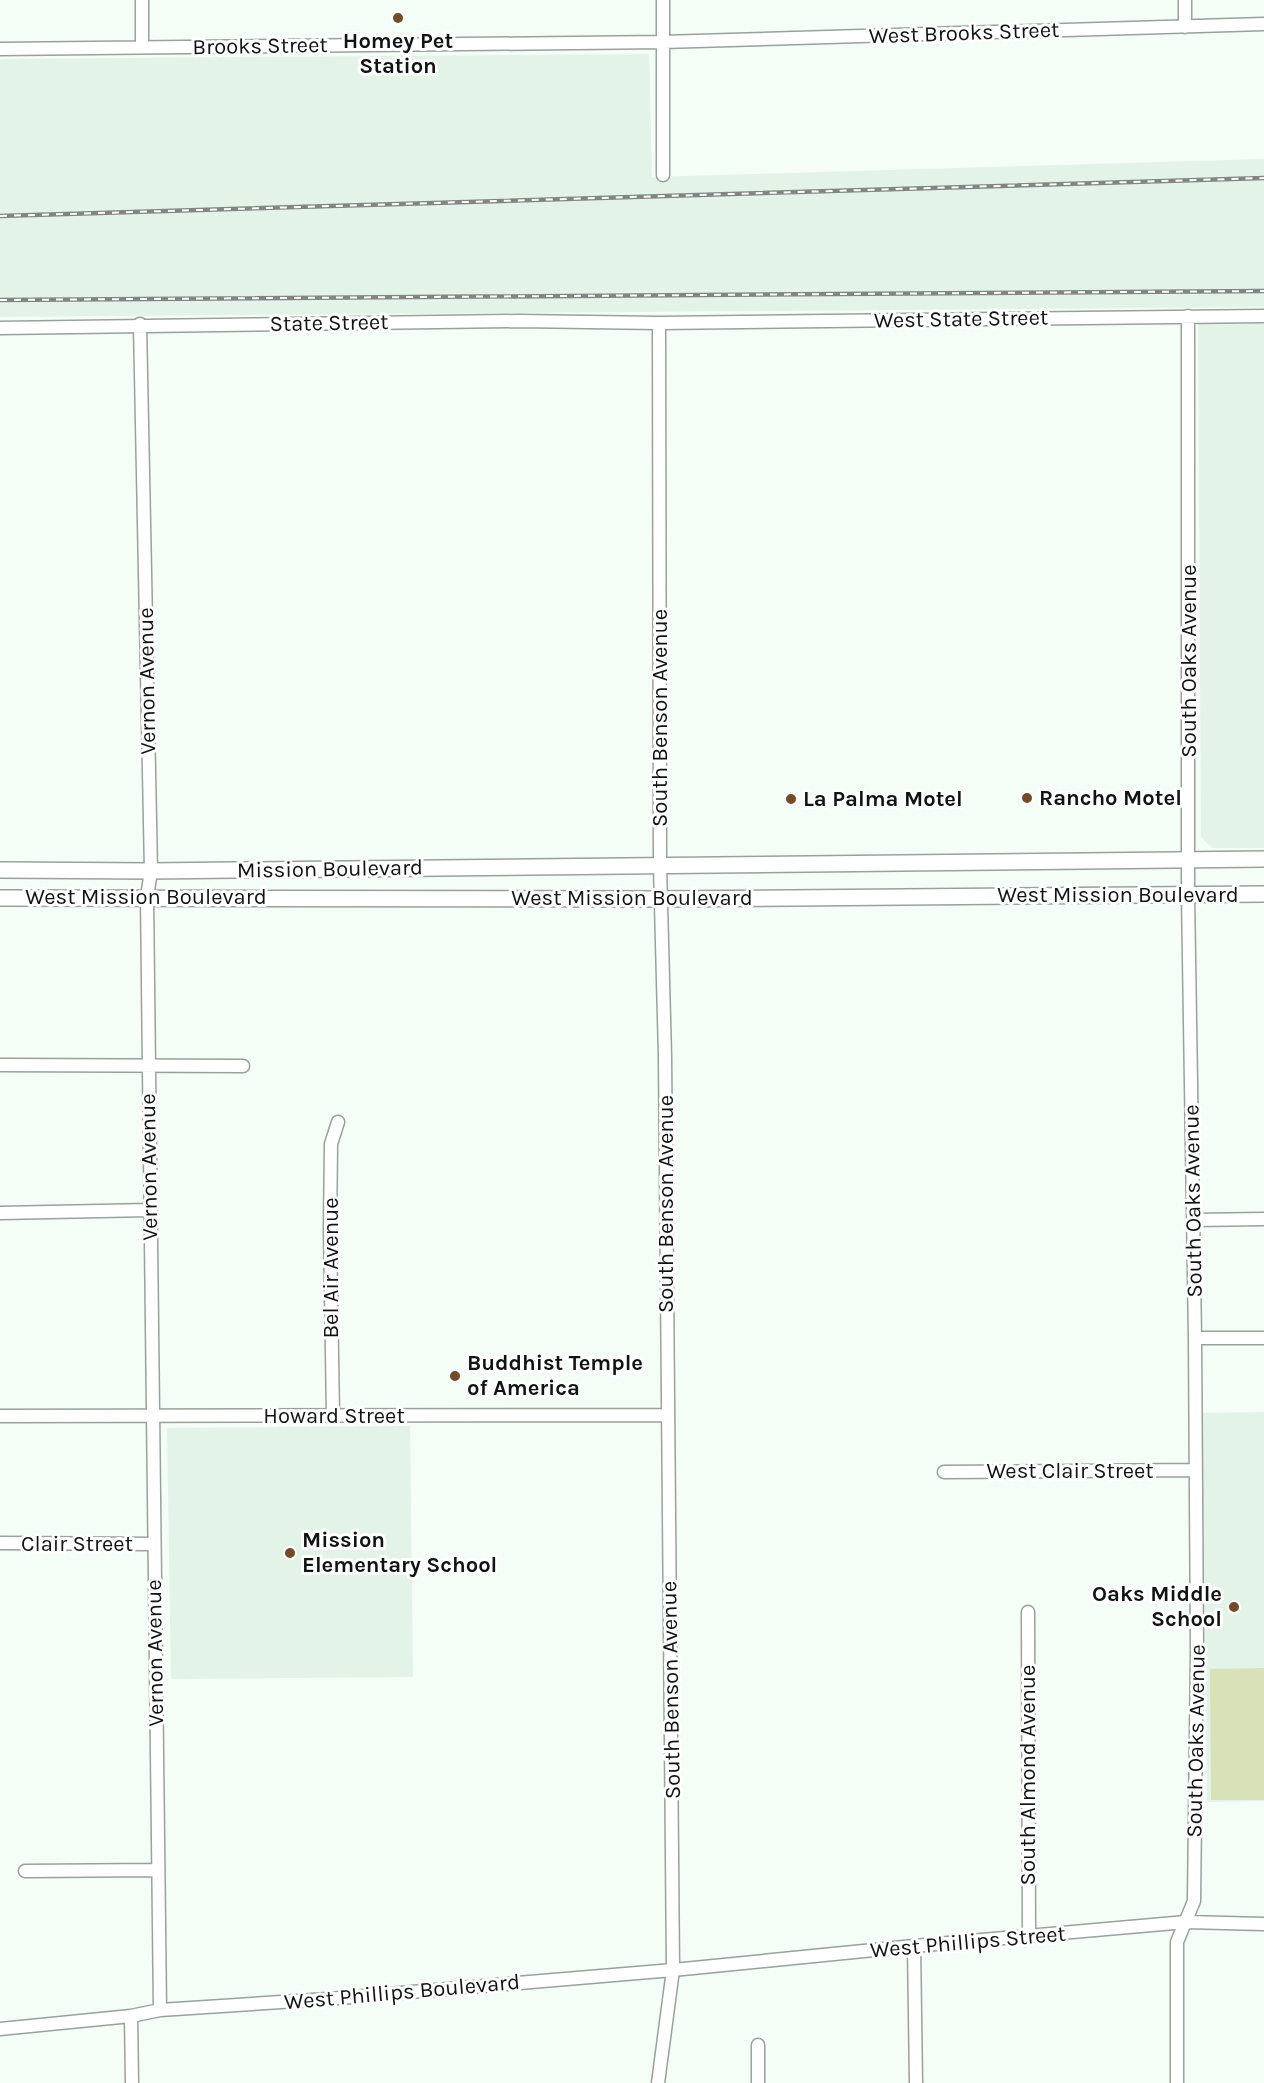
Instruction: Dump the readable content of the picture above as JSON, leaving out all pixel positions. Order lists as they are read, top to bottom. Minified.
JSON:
{"streets":{"main road":["Mission Boulevard","West Mission Boulevard"],"street":["West Brooks Street","Brooks Street","West State Street","State Street","South Oaks Avenue","Vernon Avenue","South Benson Avenue","Bel Air Avenue","Howard Street","West Clair Street","Clair Street","South Almond Avenue","West Phillips Street","West Phillips Boulevard"]},"crossings":[["West Brooks Street","Brooks Street"],["West State Street","State Street"],["West State Street","South Oaks Avenue"],["West State Street","South Benson Avenue"],["State Street","Vernon Avenue"],["State Street","South Benson Avenue"],["South Oaks Avenue","West Mission Boulevard"],["South Oaks Avenue","West Clair Street"],["South Oaks Avenue","West Phillips Street"],["Vernon Avenue","Mission Boulevard"],["Vernon Avenue","West Mission Boulevard"],["Vernon Avenue","Howard Street"],["Vernon Avenue","Clair Street"],["Vernon Avenue","West Phillips Boulevard"],["South Benson Avenue","Mission Boulevard"],["South Benson Avenue","West Mission Boulevard"],["South Benson Avenue","Howard Street"],["South Benson Avenue","West Phillips Street"],["South Benson Avenue","West Phillips Boulevard"],["Mission Boulevard","West Mission Boulevard"],["Bel Air Avenue","Howard Street"],["South Almond Avenue","West Phillips Street"],["West Phillips Street","West Phillips Boulevard"]],"places":["Homey Pet Station","Rancho Motel","La Palma Motel","Buddhist Temple of America","Mission Elementary School","Oaks Middle School"]}
